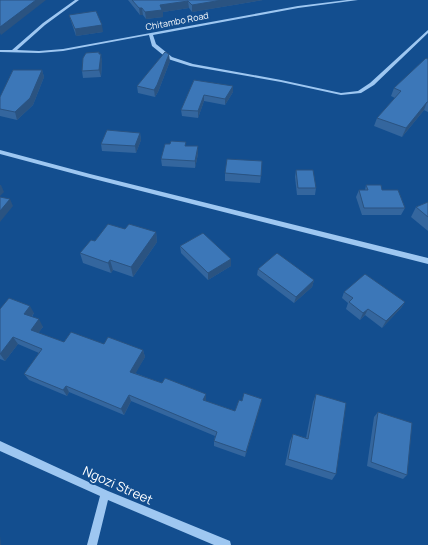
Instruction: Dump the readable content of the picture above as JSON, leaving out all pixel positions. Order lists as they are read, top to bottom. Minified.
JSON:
{"streets":{"street":["Chitambo Road","Ngozi Street"]}}
